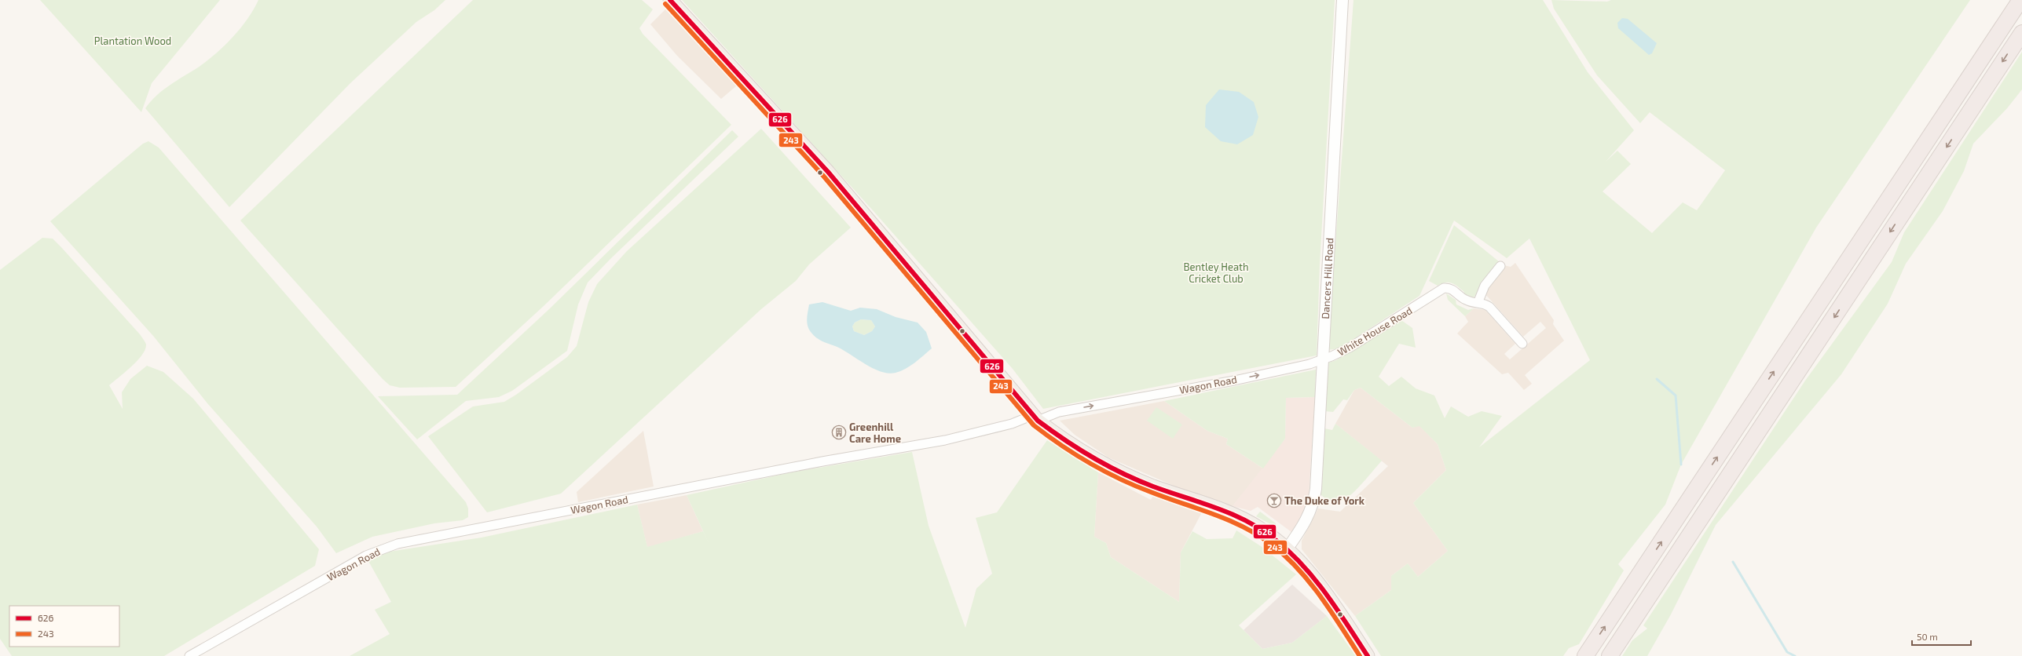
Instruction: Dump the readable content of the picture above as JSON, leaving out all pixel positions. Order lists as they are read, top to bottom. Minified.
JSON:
{"streets":{"street":["Dancers Hill Road","White House Road","Wagon Road"]},"crossings":[["Dancers Hill Road","White House Road"],["Dancers Hill Road","Wagon Road"],["White House Road","Wagon Road"]],"parks":["Plantation Wood","Bentley Heath Cricket Club"],"places":{"building":["Greenhill Care Home"],"bar":["The Duke of York"]},"lines":["transit line 626","transit line 243"],"legend":["626","243"],"scale_bar":"50 m"}
